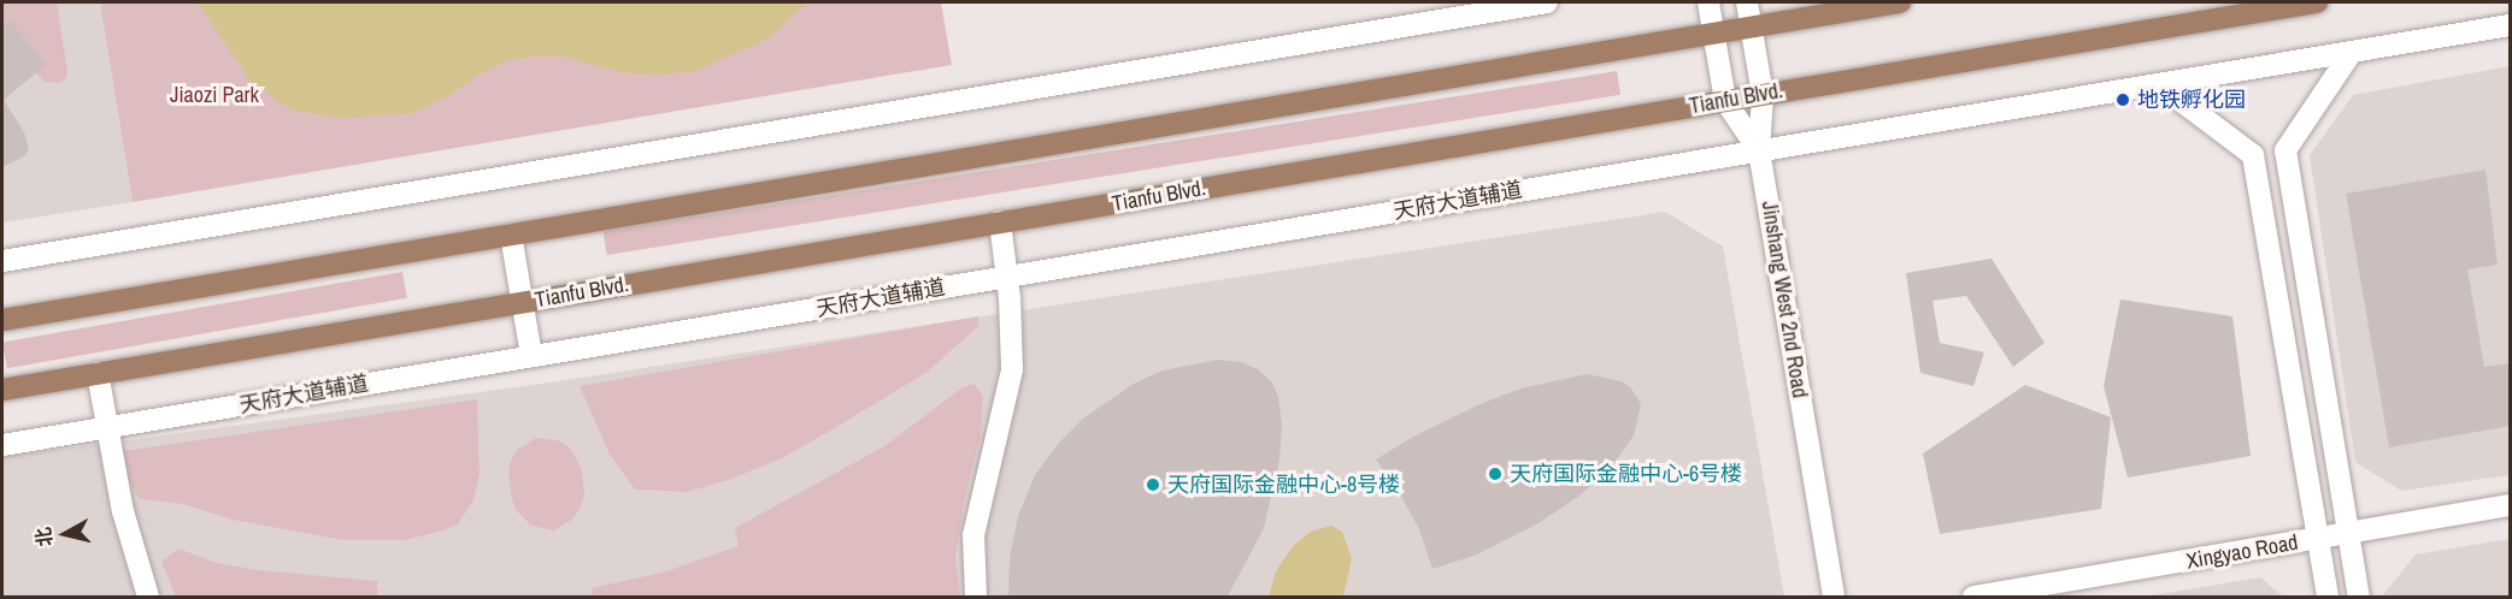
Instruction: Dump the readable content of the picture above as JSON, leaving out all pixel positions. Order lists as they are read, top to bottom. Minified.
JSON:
{"streets":{"main road":["Tianfu Blvd."],"street":["天府大道辅道","Jinshang West 2nd Road","Xingyao Road"]},"crossings":[["Tianfu Blvd.","Jinshang West 2nd Road"],["天府大道辅道","Jinshang West 2nd Road"]],"parks":["Jiaozi Park"],"places":["地铁孵化园","天府国际金融中心-6号楼","天府国际金融中心-8号楼"],"north":"left"}
